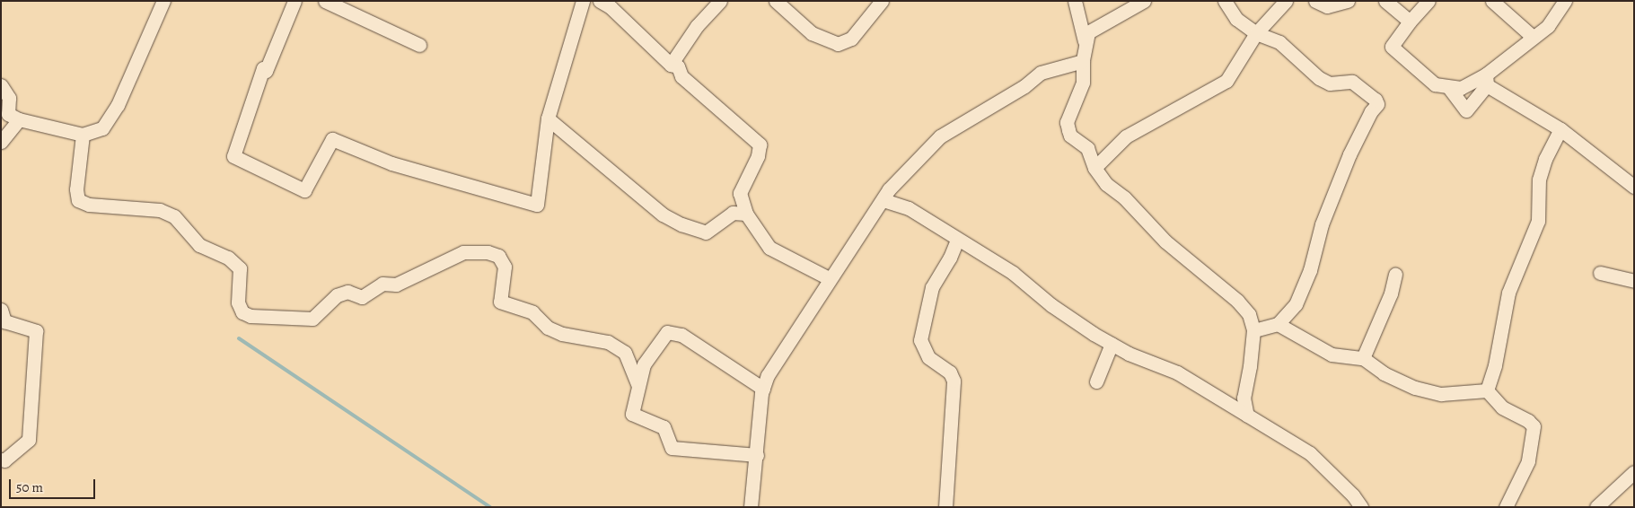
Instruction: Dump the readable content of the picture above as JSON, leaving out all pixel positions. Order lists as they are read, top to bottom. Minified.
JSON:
{"scale_bar":"50 m"}
